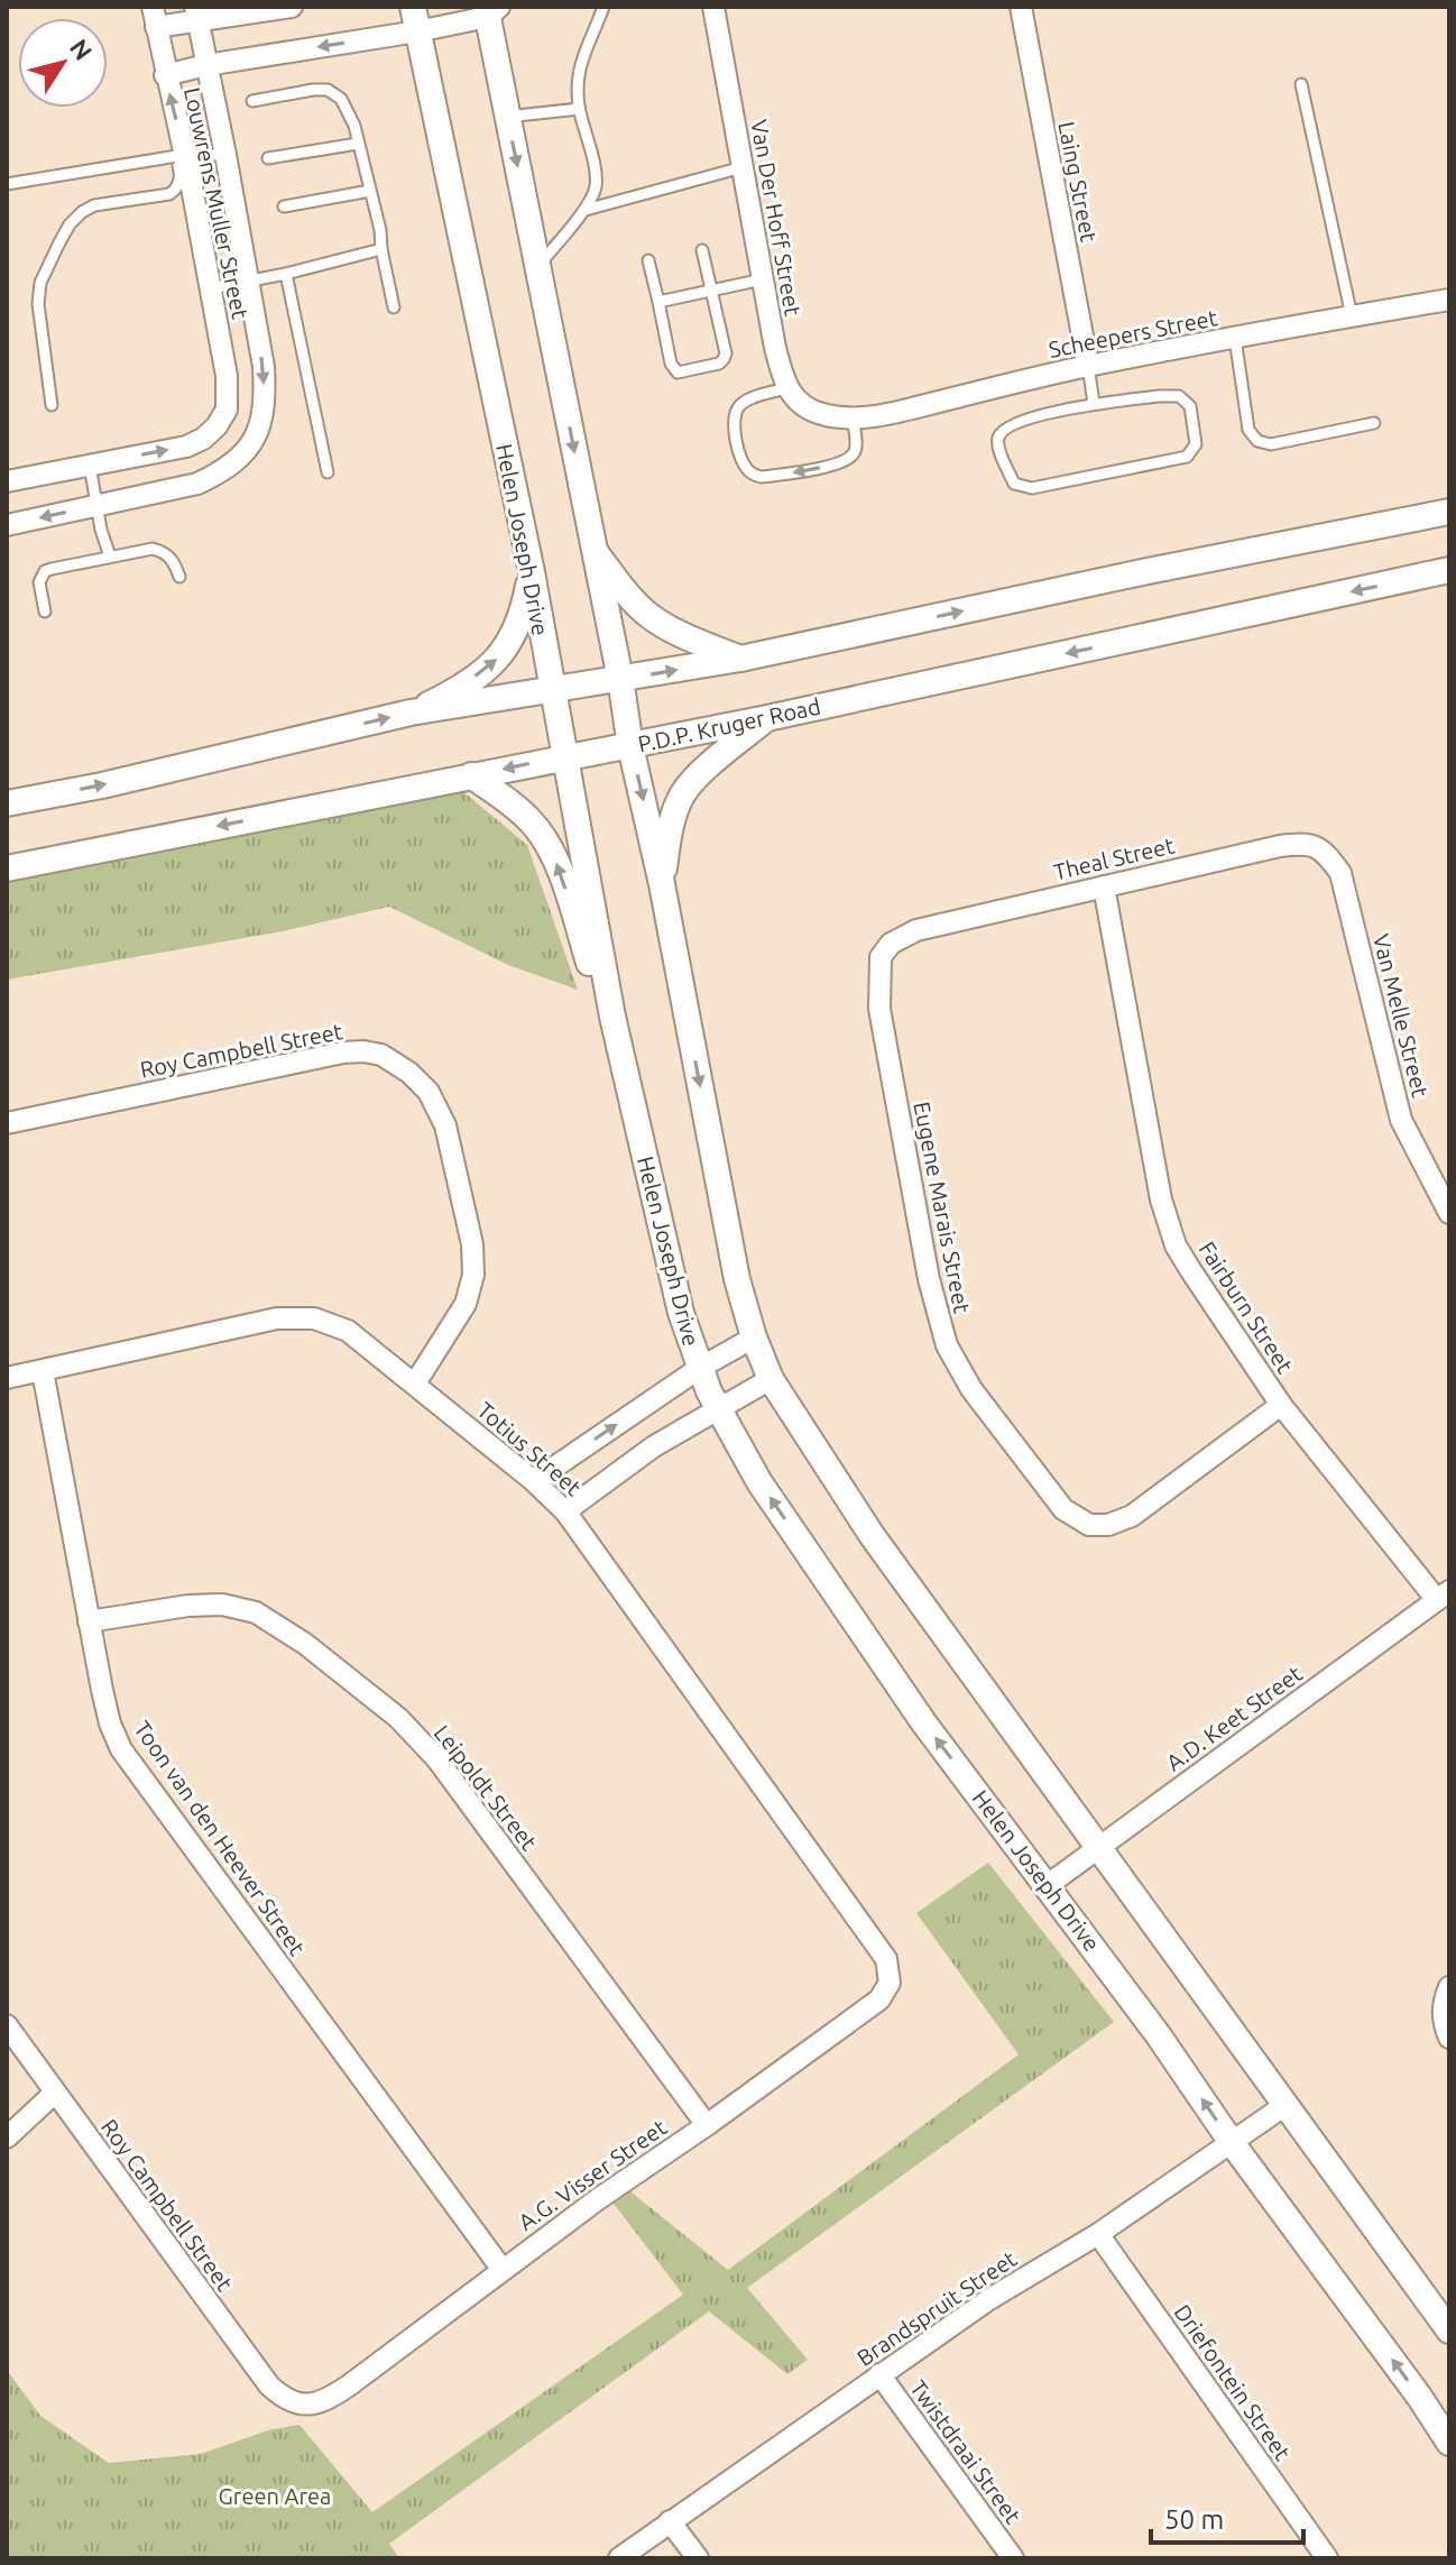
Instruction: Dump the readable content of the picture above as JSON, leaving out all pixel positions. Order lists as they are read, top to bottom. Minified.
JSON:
{"streets":{"street":["Laing Street","Louwrens Muller Street","Van Der Hoff Street","Scheepers Street","Helen Joseph Drive","P.D.P. Kruger Road","Theal Street","Van Melle Street","Roy Campbell Street","Eugene Marais Street","Fairburn Street","Totius Street","A.D. Keet Street","Leipoldt Street","Toon van den Heever Street","A.G. Visser Street","Brandspruit Street","Driefontein Street","Twistdraai Street"]},"crossings":[["Laing Street","Scheepers Street"],["Van Der Hoff Street","Scheepers Street"],["Helen Joseph Drive","P.D.P. Kruger Road"],["Helen Joseph Drive","A.D. Keet Street"],["Helen Joseph Drive","Brandspruit Street"],["Theal Street","Van Melle Street"],["Theal Street","Eugene Marais Street"],["Theal Street","Fairburn Street"],["Roy Campbell Street","Totius Street"],["Roy Campbell Street","A.G. Visser Street"],["Eugene Marais Street","Fairburn Street"],["Fairburn Street","A.D. Keet Street"],["Totius Street","Toon van den Heever Street"],["Totius Street","A.G. Visser Street"],["Leipoldt Street","Toon van den Heever Street"],["Leipoldt Street","A.G. Visser Street"],["Toon van den Heever Street","A.G. Visser Street"],["Brandspruit Street","Driefontein Street"],["Brandspruit Street","Twistdraai Street"]],"parks":["Green Area"],"scale_bar":"50 m","north":"top right"}
